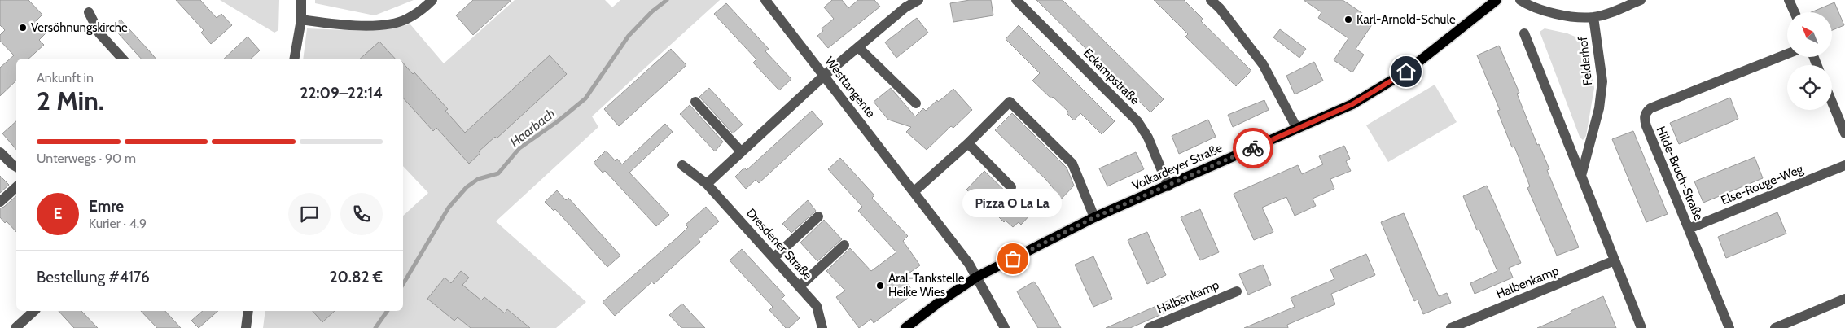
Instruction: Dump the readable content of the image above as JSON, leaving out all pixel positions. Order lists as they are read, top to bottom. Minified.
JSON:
{"streets":{"main road":["Volkardeyer Straße"],"street":["Felderhof","Eckampstraße","Westtangente","Hilde-Bruch-Straße","Else-Rouge-Weg","Dresdener Straße","Halbenkamp"]},"crossings":[["Eckampstraße","Volkardeyer Straße"],["Westtangente","Volkardeyer Straße"],["Hilde-Bruch-Straße","Else-Rouge-Weg"]],"water":["Haarbach"],"places":["Karl-Arnold-Schule","Versöhnungskirche","Pizza O La La","Aral-Tankstelle Heike Wies"],"north":"top left","page":{"heading":["2 Min.","Ankunft in","22:09–22:14"],"panel":["Emre","Kurier · 4.9","Bestellung #4176","20.82 €"],"bar":"Unterwegs · 90 m","bubble":"Pizza O La La","round":"E"}}
